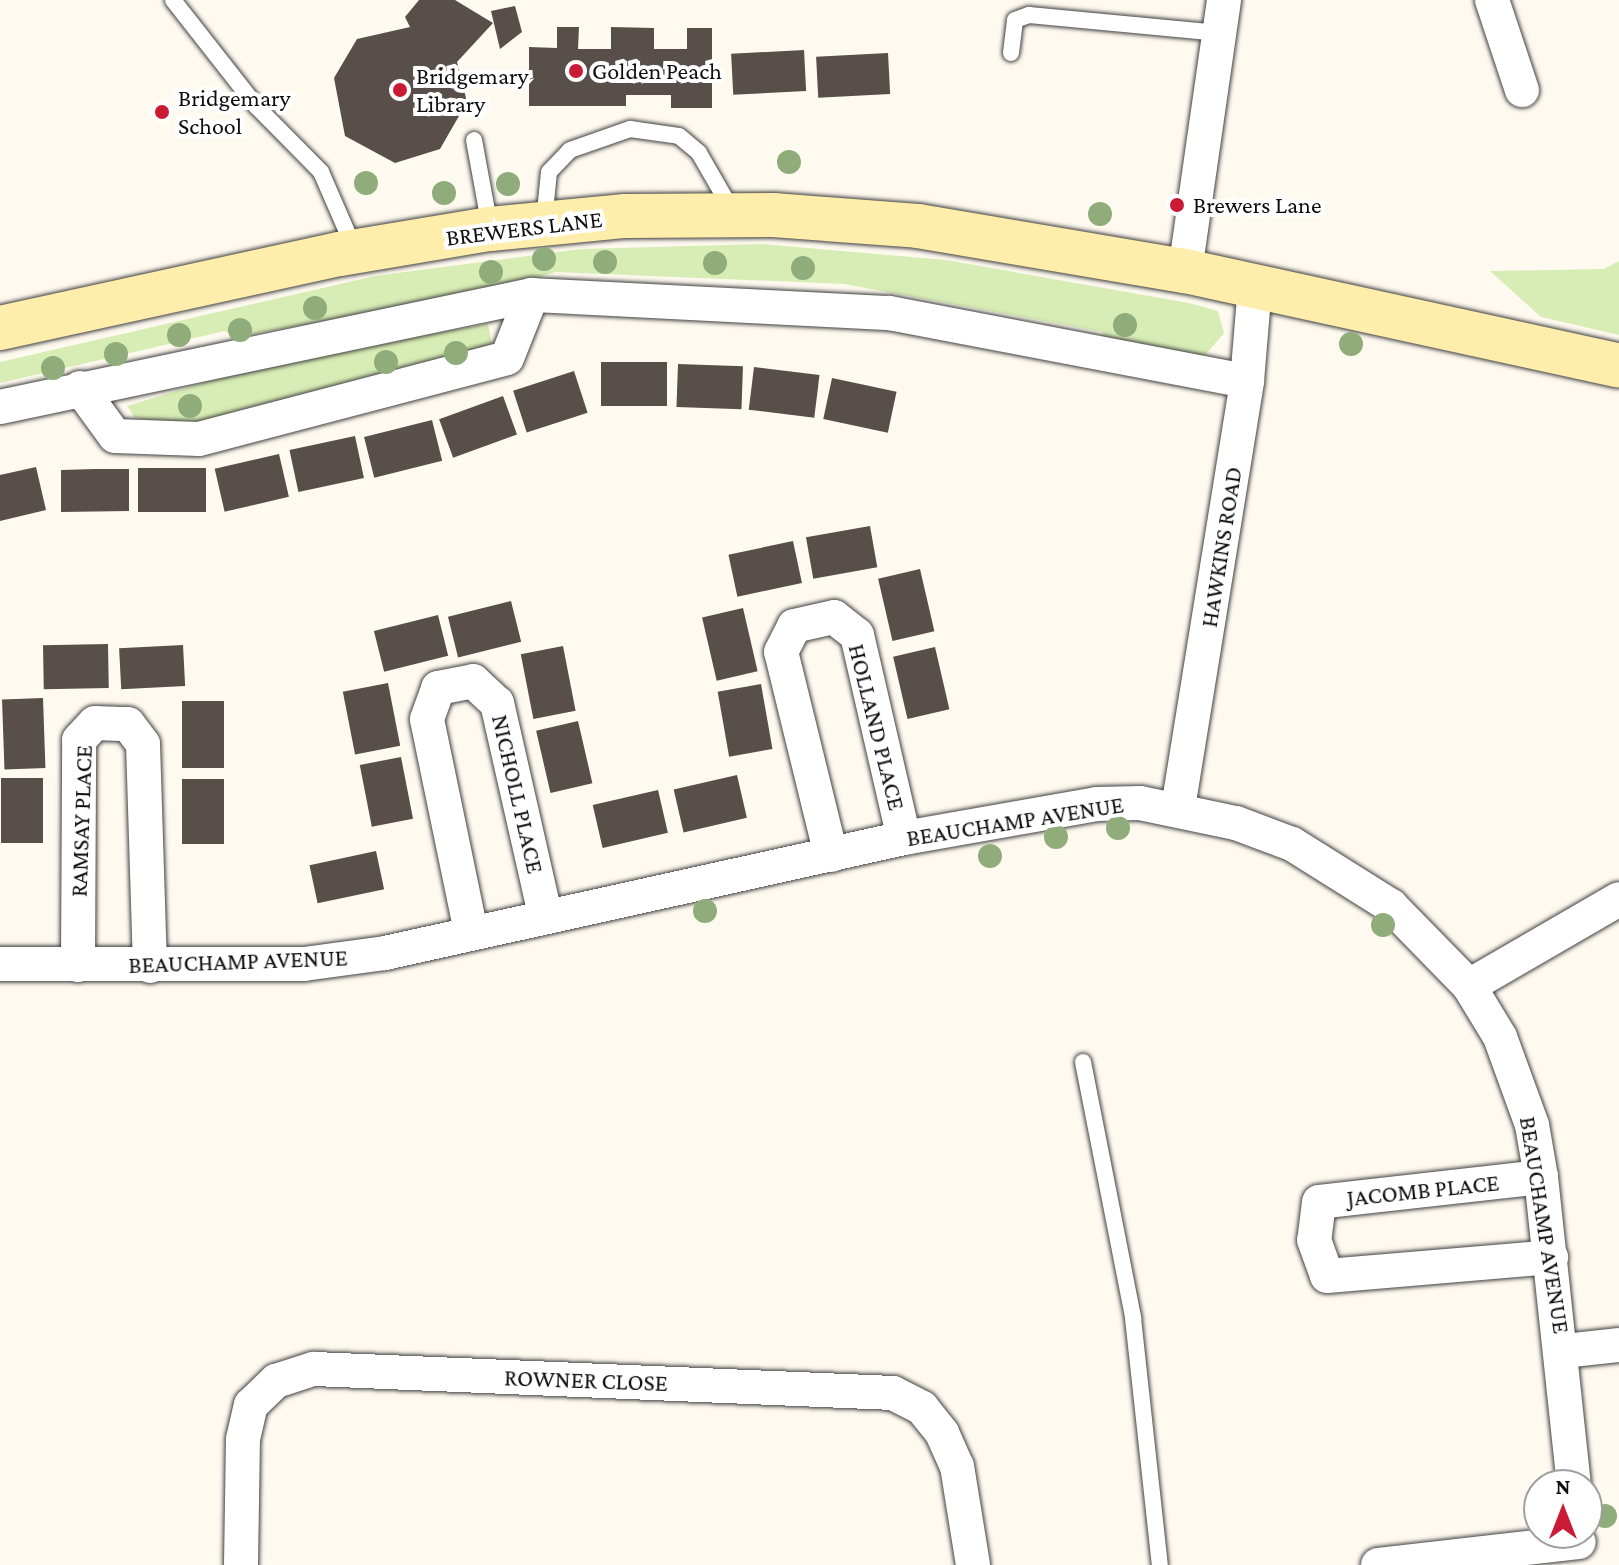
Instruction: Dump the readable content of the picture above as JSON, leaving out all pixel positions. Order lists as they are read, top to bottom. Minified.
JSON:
{"streets":{"street":["BREWERS LANE","HAWKINS ROAD","HOLLAND PLACE","NICHOLL PLACE","RAMSAY PLACE","BEAUCHAMP AVENUE","JACOMB PLACE","ROWNER CLOSE"]},"crossings":[["BREWERS LANE","HAWKINS ROAD"],["HAWKINS ROAD","BEAUCHAMP AVENUE"],["HOLLAND PLACE","BEAUCHAMP AVENUE"],["NICHOLL PLACE","BEAUCHAMP AVENUE"],["RAMSAY PLACE","BEAUCHAMP AVENUE"],["BEAUCHAMP AVENUE","JACOMB PLACE"]],"places":["Golden Peach","Bridgemary Library","Bridgemary School","Brewers Lane"],"north":"top"}
